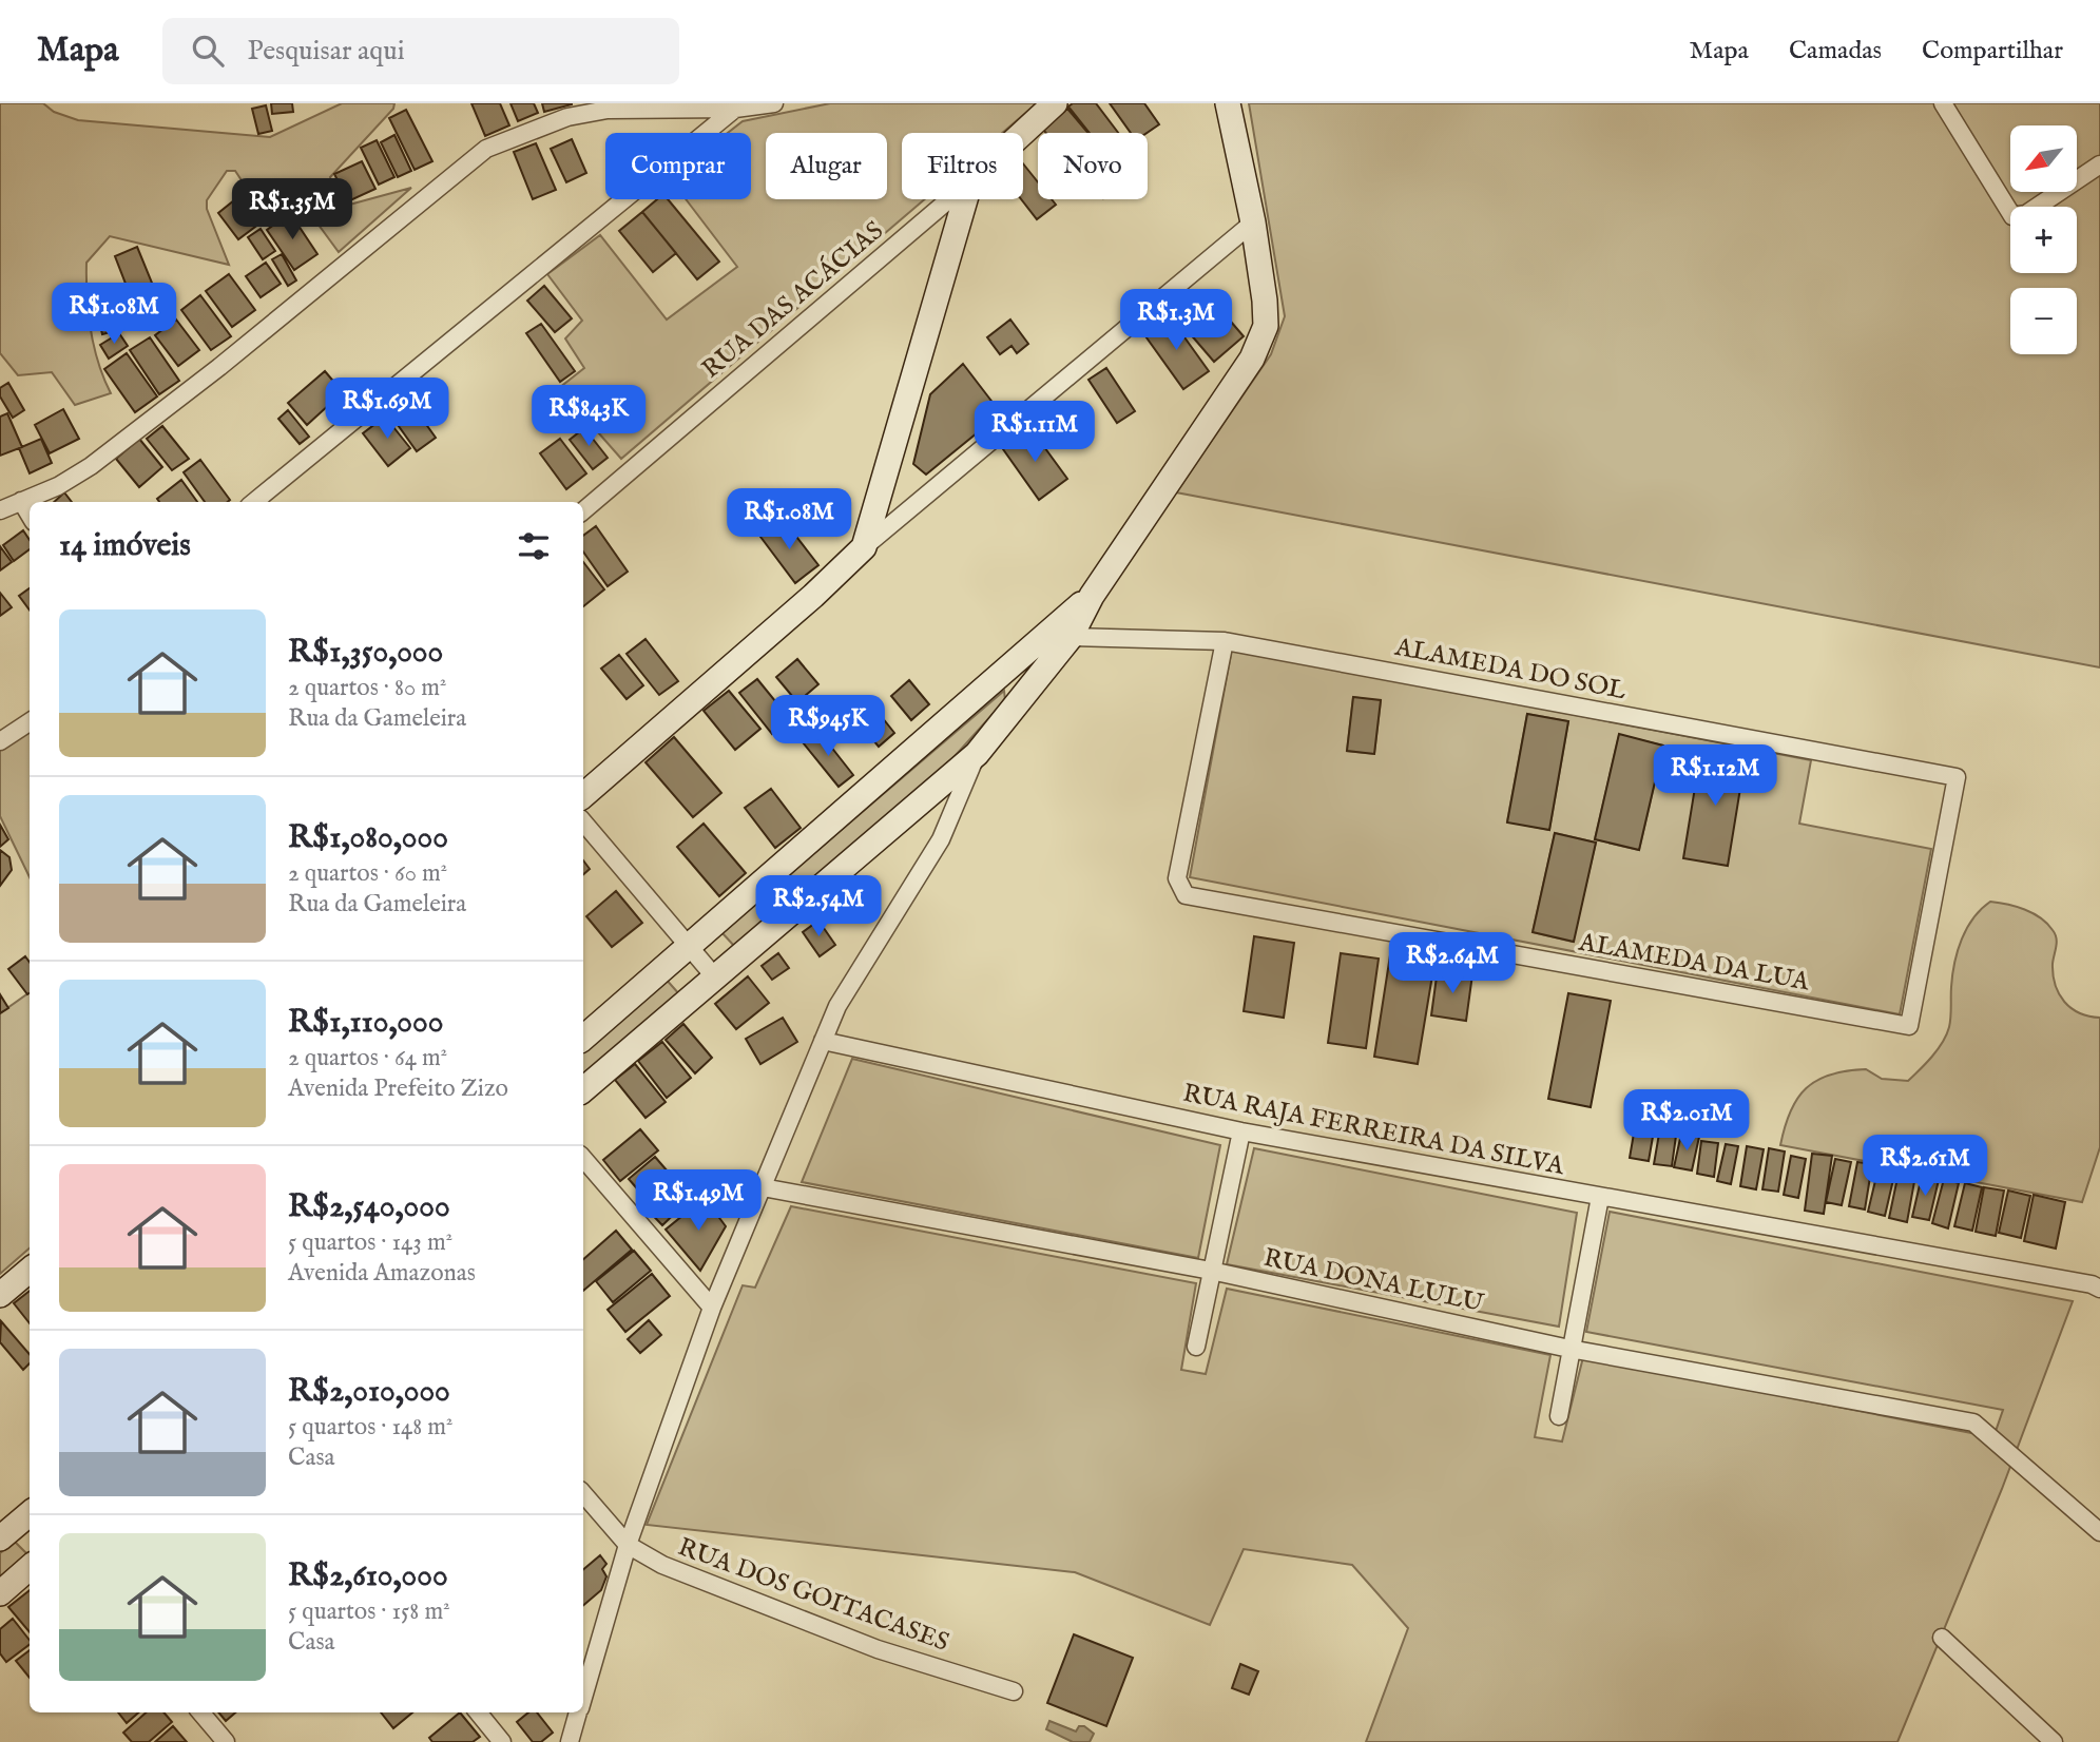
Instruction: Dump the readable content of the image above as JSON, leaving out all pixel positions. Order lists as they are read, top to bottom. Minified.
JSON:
{"streets":{"street":["RUA DAS ACÁCIAS","ALAMEDA DO SOL","ALAMEDA DA LUA","RUA RAJA FERREIRA DA SILVA","RUA DONA LULU","RUA DOS GOITACASES"]},"crossings":[["ALAMEDA DO SOL","ALAMEDA DA LUA"]],"north":"bottom left","page":{"header":"Mapa","search":"Pesquisar aqui","nav":["Mapa","Camadas","Compartilhar"],"map_buttons":["+","−"],"chip":["Comprar","Alugar","Filtros","Novo"],"price":["R$1.35M","R$1.08M","R$1.3M","R$1.69M","R$843K","R$1.11M","R$1.08M","R$945K","R$1.12M","R$2.54M","R$2.64M","R$2.01M","R$2.61M","R$1.49M"],"heading":"14 imóveis","list":[{"name":"R$1,350,000","note":"2 quartos · 80 m² · Rua da Gameleira"},{"name":"R$1,080,000","note":"2 quartos · 60 m² · Rua da Gameleira"},{"name":"R$1,110,000","note":"2 quartos · 64 m² · Avenida Prefeito Zizo"},{"name":"R$2,540,000","note":"5 quartos · 143 m² · Avenida Amazonas"},{"name":"R$2,010,000","note":"5 quartos · 148 m² · Casa"},{"name":"R$2,610,000","note":"5 quartos · 158 m² · Casa"}]}}
